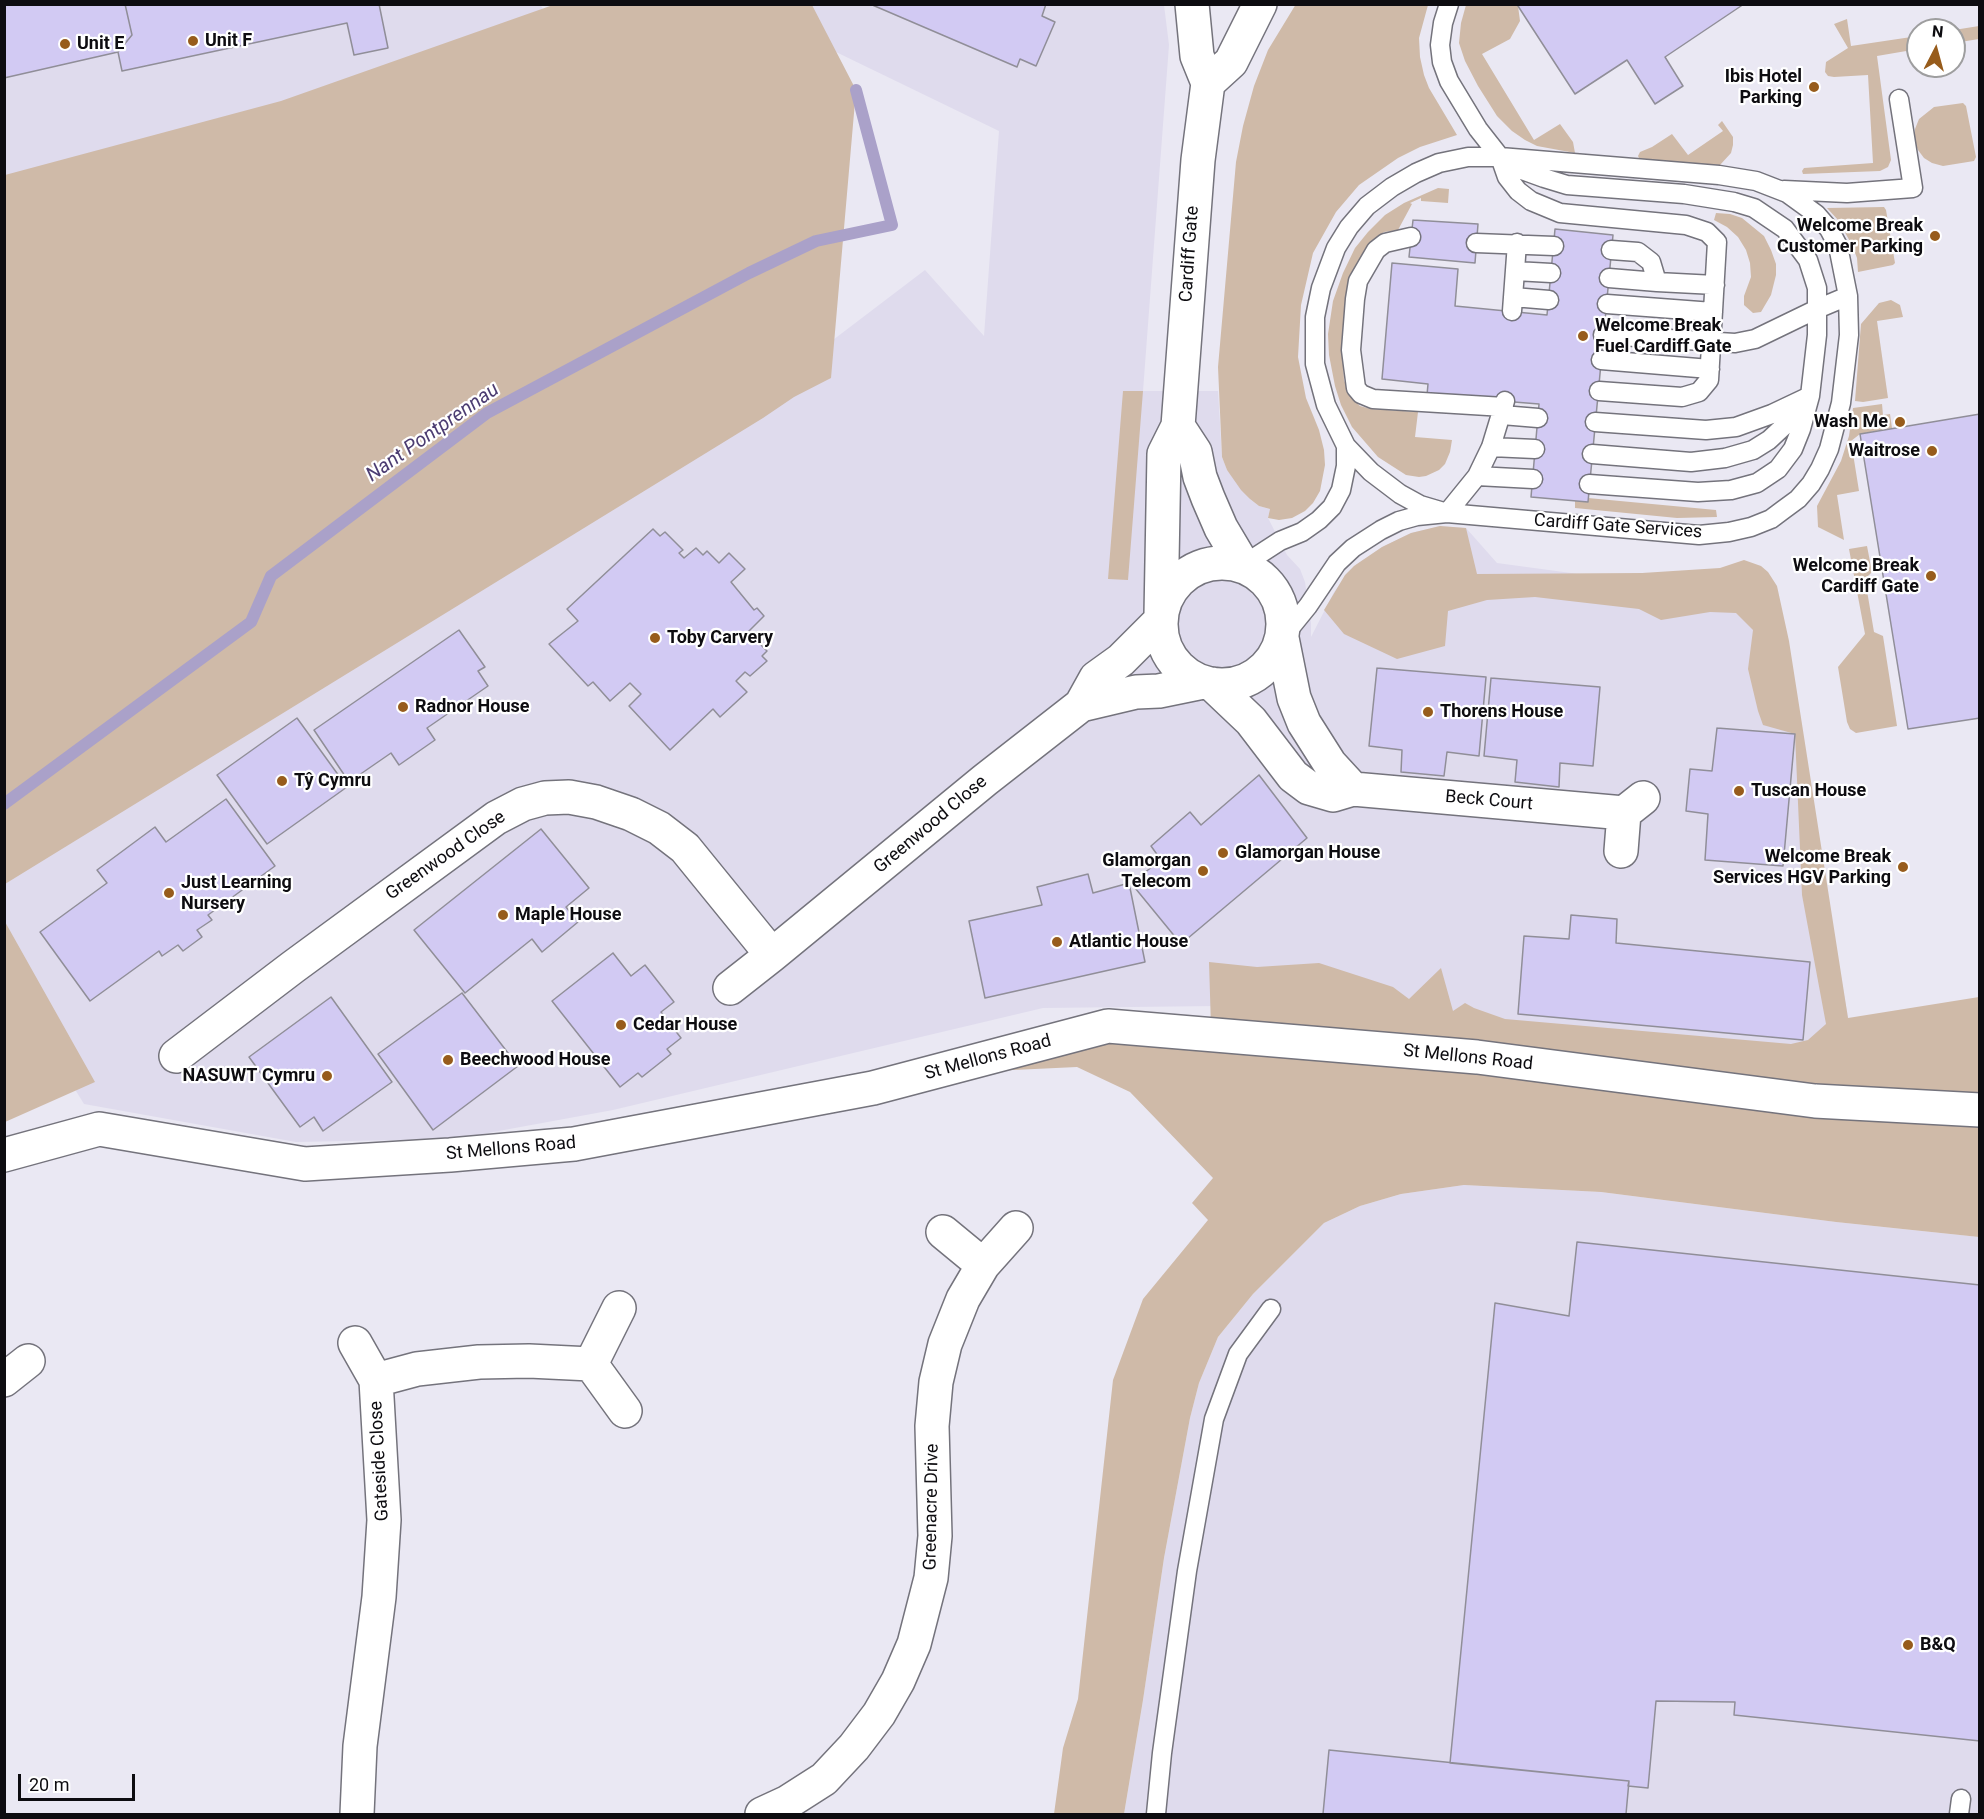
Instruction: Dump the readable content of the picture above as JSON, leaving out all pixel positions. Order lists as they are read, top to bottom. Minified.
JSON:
{"streets":{"street":["Cardiff Gate","Beck Court","Greenwood Close","St Mellons Road","Gateside Close","Greenacre Drive"],"lane":["Cardiff Gate Services"]},"crossings":[["Cardiff Gate","Cardiff Gate Services"],["Cardiff Gate","Beck Court"],["Cardiff Gate","Greenwood Close"],["Cardiff Gate Services","Beck Court"],["Cardiff Gate Services","Greenwood Close"],["Beck Court","Greenwood Close"]],"water":["Nant Pontprennau"],"places":["Unit F","Unit E","Ibis Hotel Parking","Welcome Break Customer Parking","Welcome Break Fuel Cardiff Gate","Wash Me","Waitrose","Welcome Break Cardiff Gate","Toby Carvery","Radnor House","Thorens House","Tŷ Cymru","Tuscan House","Glamorgan House","Welcome Break Services HGV Parking","Glamorgan Telecom","Just Learning Nursery","Maple House","Atlantic House","Cedar House","Beechwood House","NASUWT Cymru","B&Q"],"scale_bar":"20 m","north":"top"}
